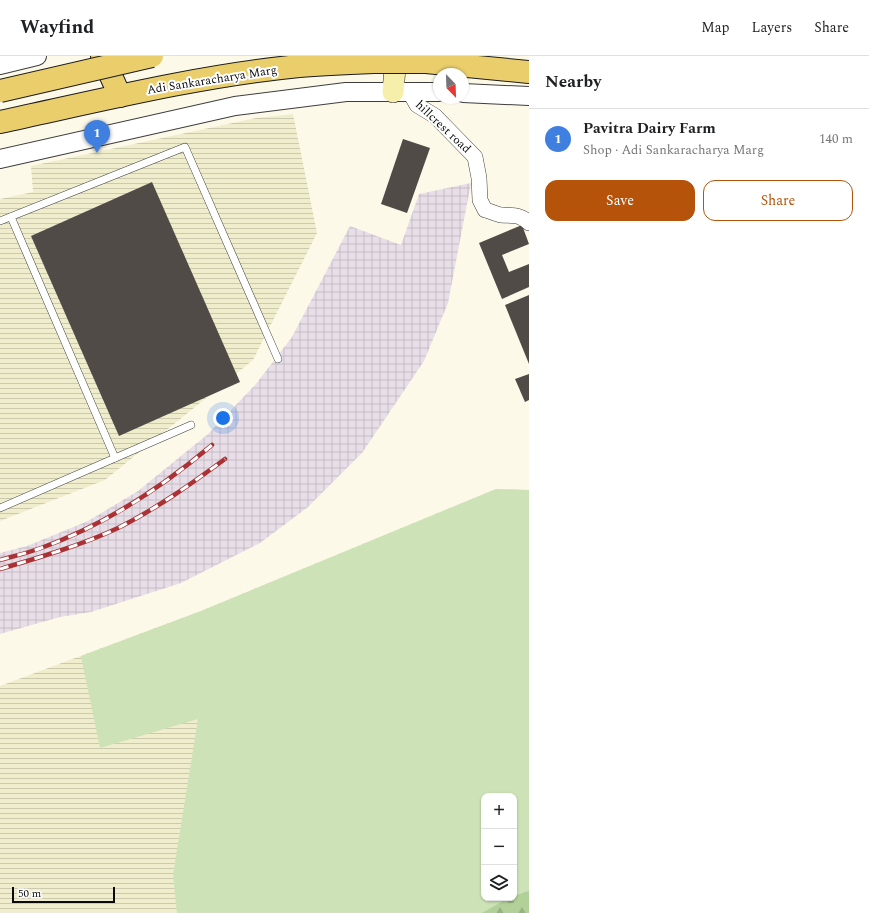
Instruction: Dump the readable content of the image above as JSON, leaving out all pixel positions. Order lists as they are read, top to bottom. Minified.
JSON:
{"streets":{"main road":["Adi Sankaracharya Marg"],"street":["hillcrest road"]},"scale_bar":"50 m","north":"bottom right","page":{"header":"Wayfind","nav":["Map","Layers","Share"],"heading":"Nearby","list":[{"mark":"1","name":"Pavitra Dairy Farm","note":"Shop · Adi Sankaracharya Marg","value":"140 m"}],"pins":"1","buttons":["Save","Share"],"map_buttons":["+","−"],"scale":"50 m"}}
